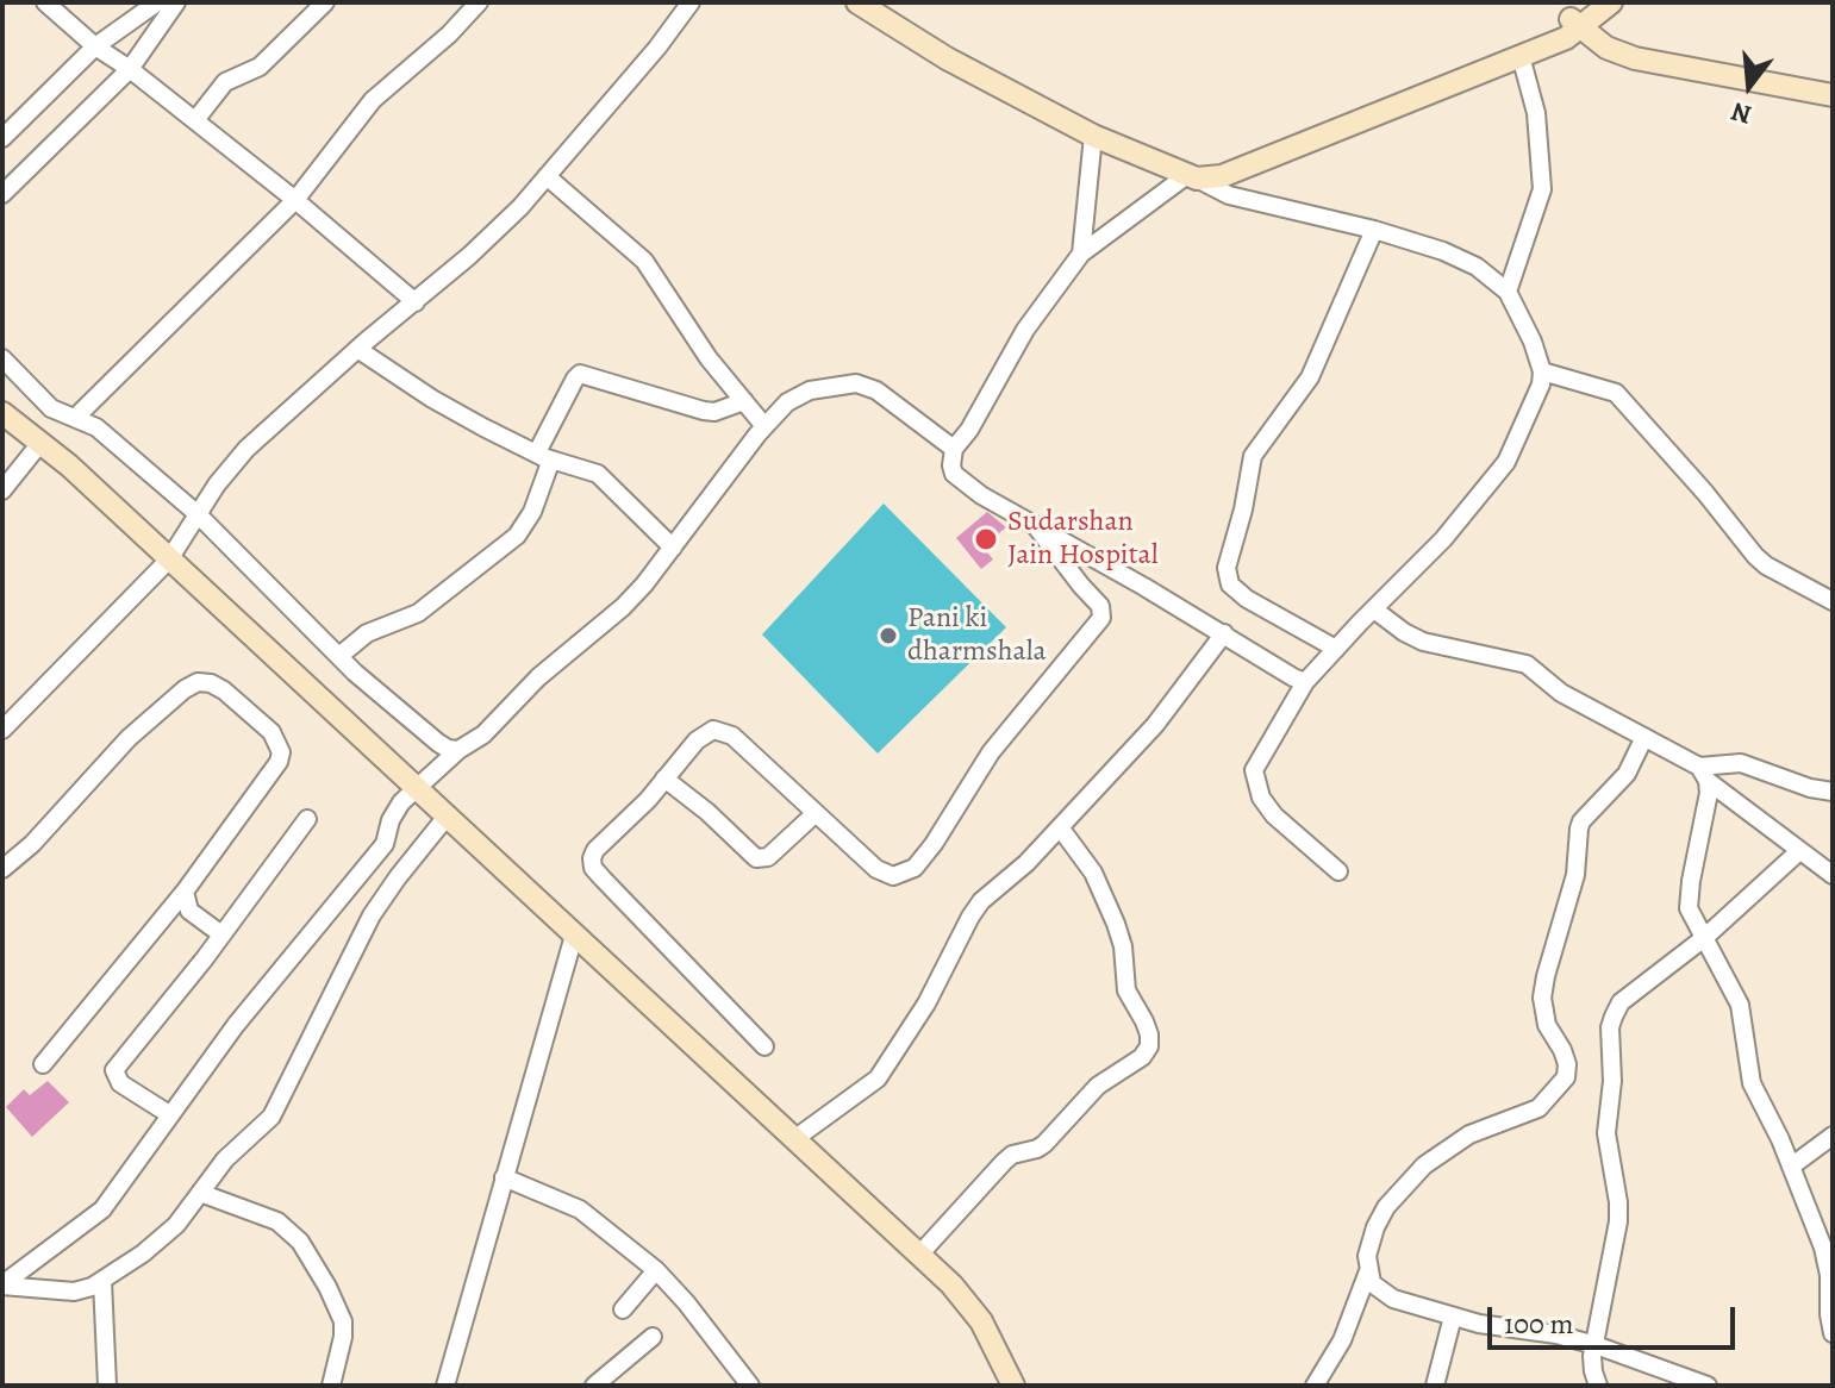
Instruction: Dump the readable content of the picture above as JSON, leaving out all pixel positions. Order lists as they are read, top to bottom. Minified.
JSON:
{"places":["Sudarshan Jain Hospital","Pani ki dharmshala"],"scale_bar":"100 m","north":"bottom"}
